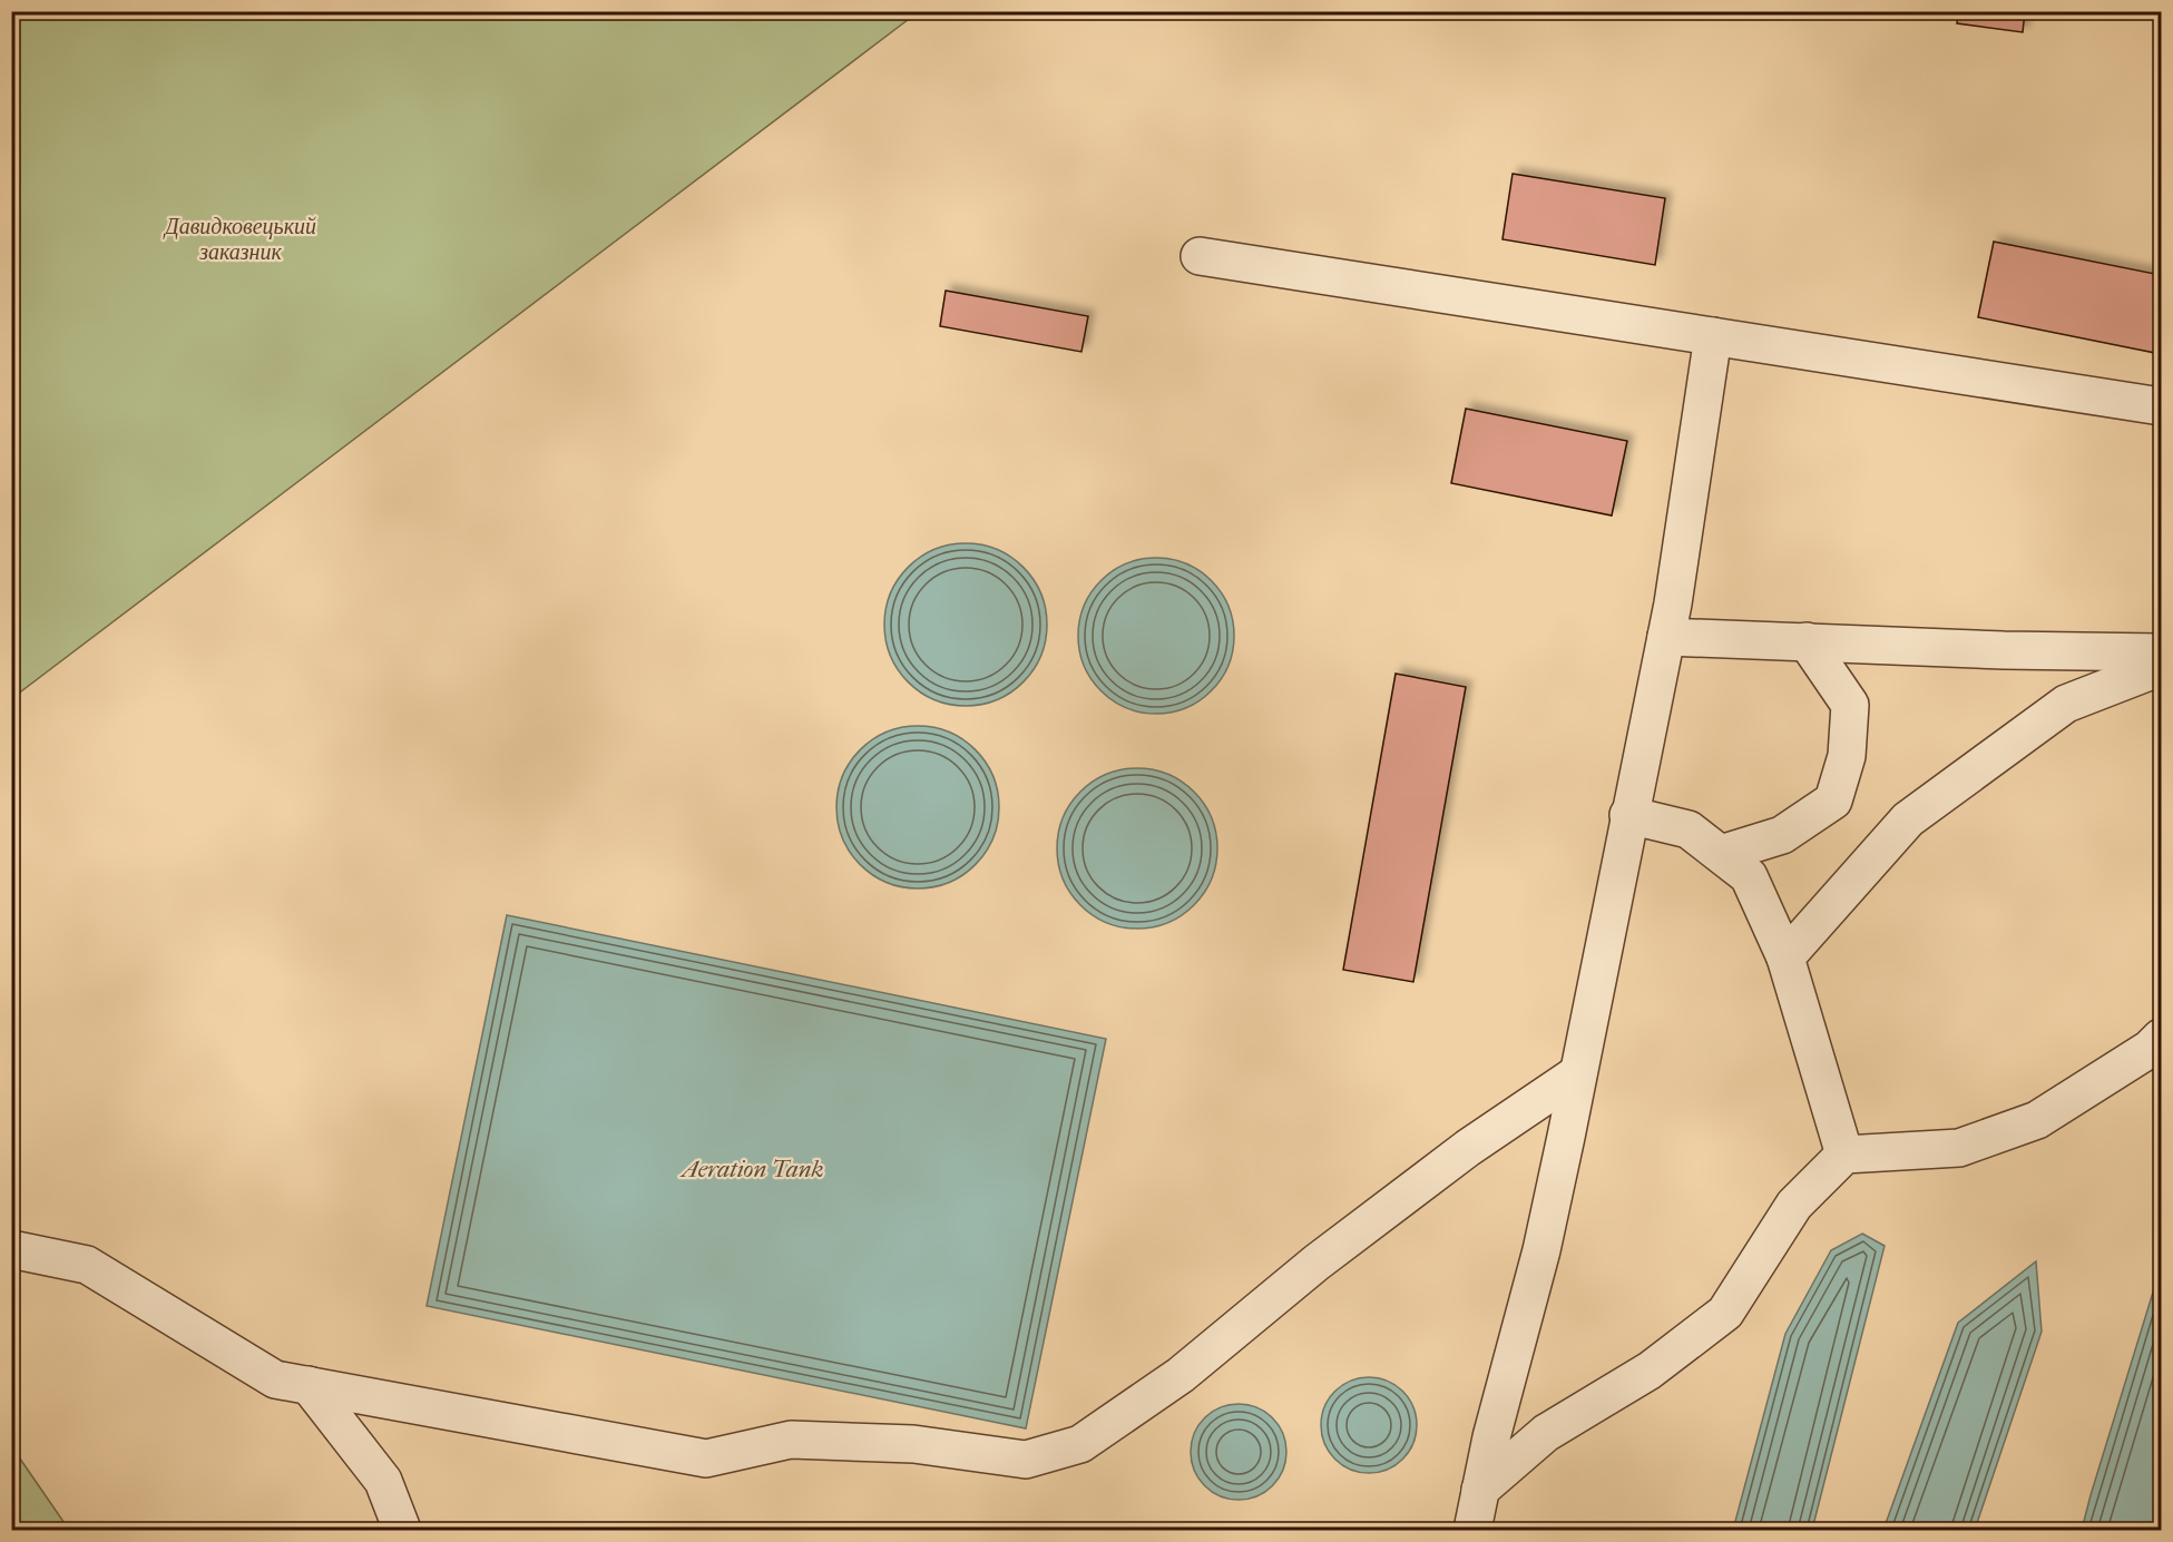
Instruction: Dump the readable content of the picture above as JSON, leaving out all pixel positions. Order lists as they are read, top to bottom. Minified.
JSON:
{"water":["Aeration Tank"],"parks":["Давидковецький заказник"]}
